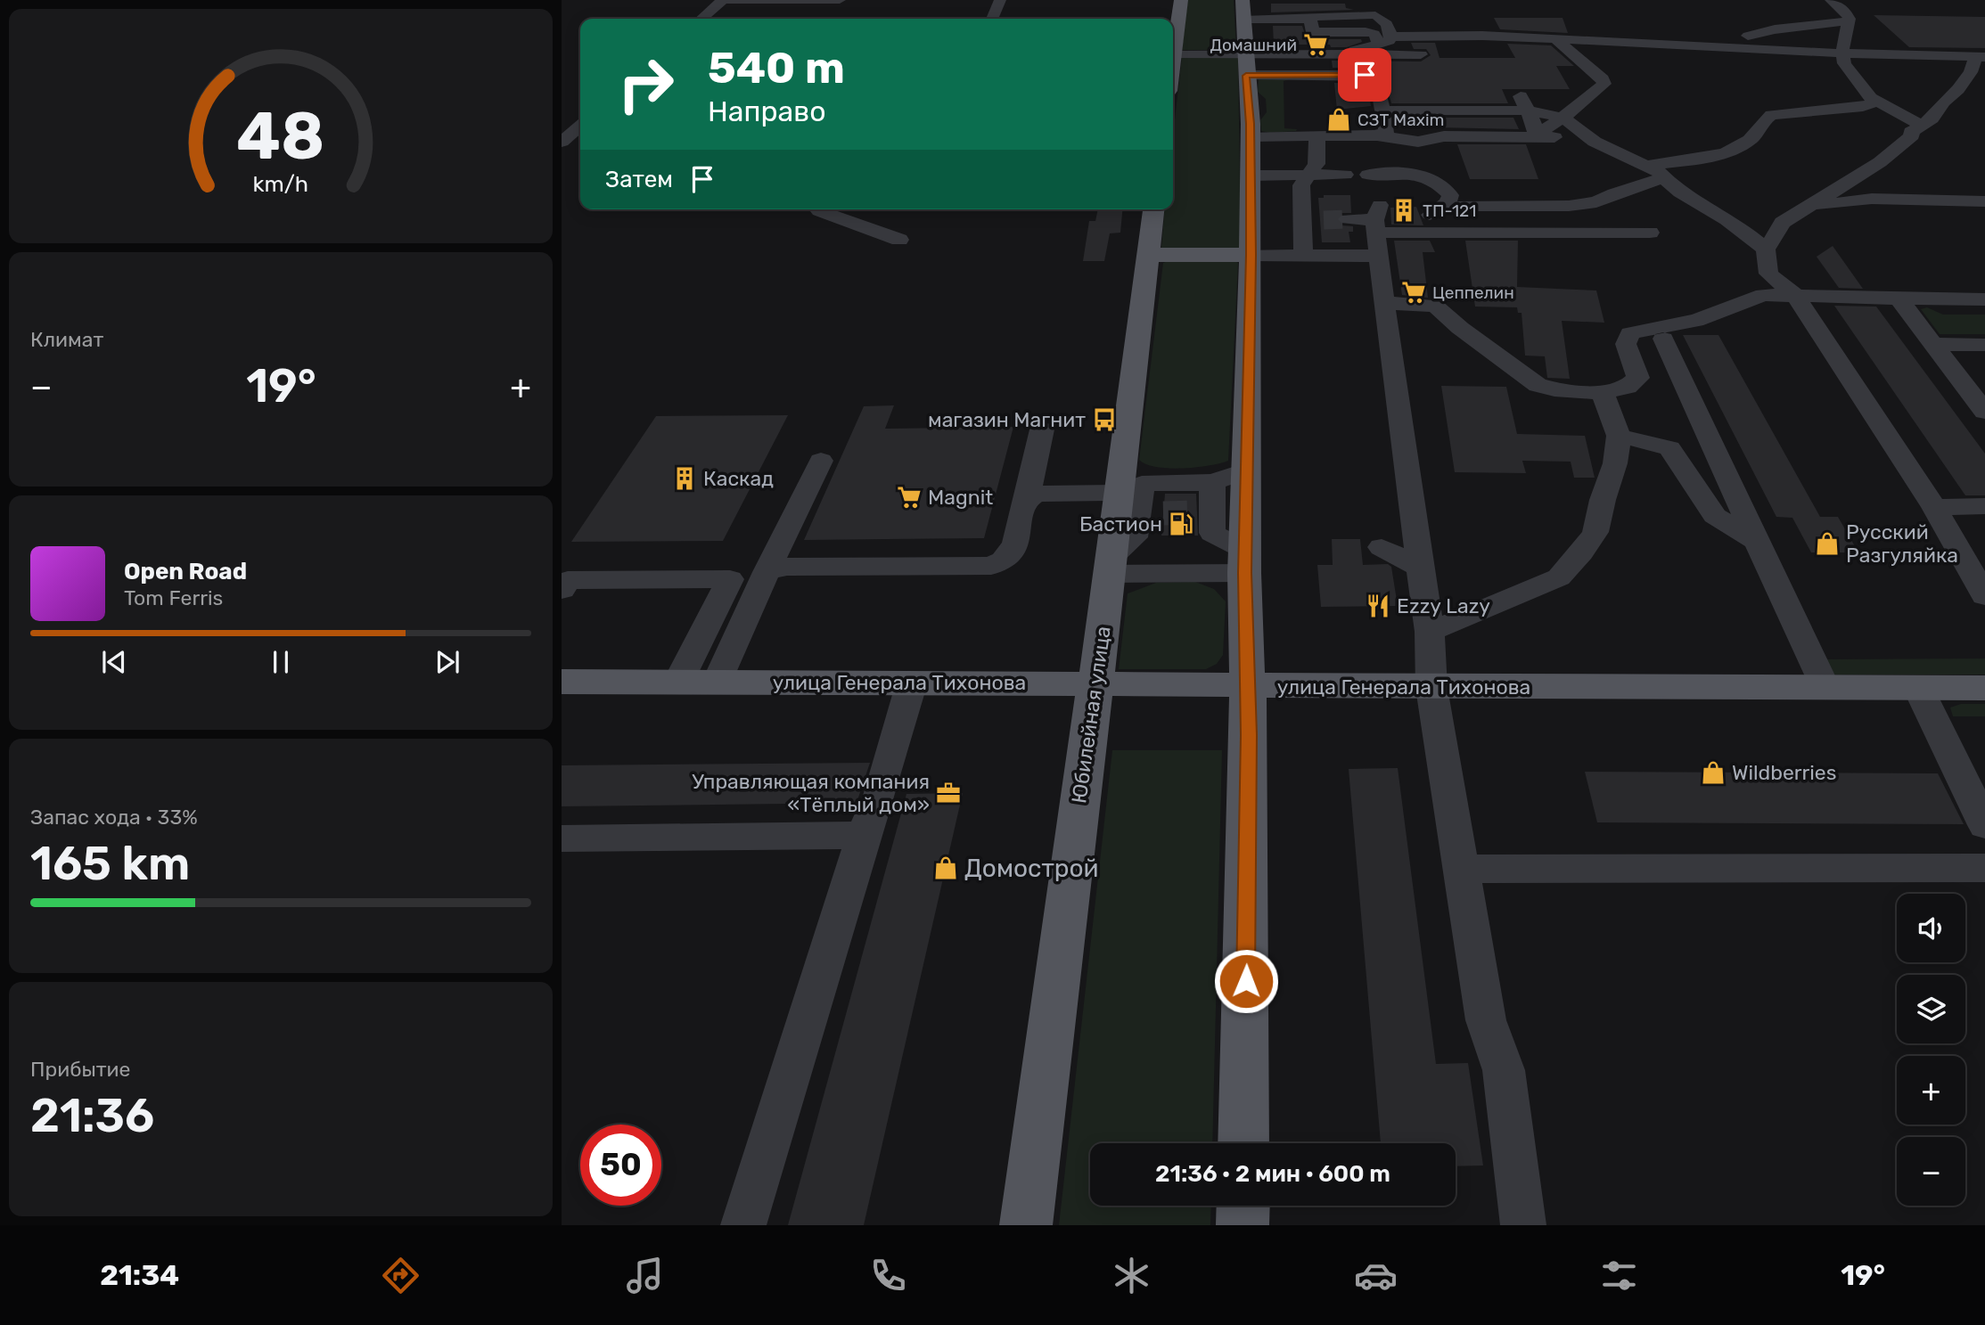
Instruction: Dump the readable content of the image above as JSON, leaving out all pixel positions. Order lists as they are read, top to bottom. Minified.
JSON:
{"streets":{"main road":["улица Генерала Тихонова","Юбилейная улица"]},"crossings":[["улица Генерала Тихонова","Юбилейная улица"]],"places":{"supermarket":["Домашний","Цеппелин","Magnit"],"shop":["СЗТ Maxim","Русский Разгуляйка","Wildberries","Домострой"],"building":["ТП-121","Каскад"],"bus stop":["магазин Магнит"],"fuel station":["Бастион"],"restaurant":["Ezzy Lazy"],"office":["Управляющая компания «Тёплый дом»"]},"page":{"turn":["540 m","Направо"],"then":"Затем","tile":["Климат",["Запас хода · 33%","165 km"],["Прибытие","21:36"]],"heat":["−","19°","+"],"song":["Open Road","Tom Ferris"],"map_buttons":["+","−"],"limit":"50","trip":"21:36 · 2 мин · 600 m","tabs":["21:34","19°"],"gauge":["48","km/h"]}}
